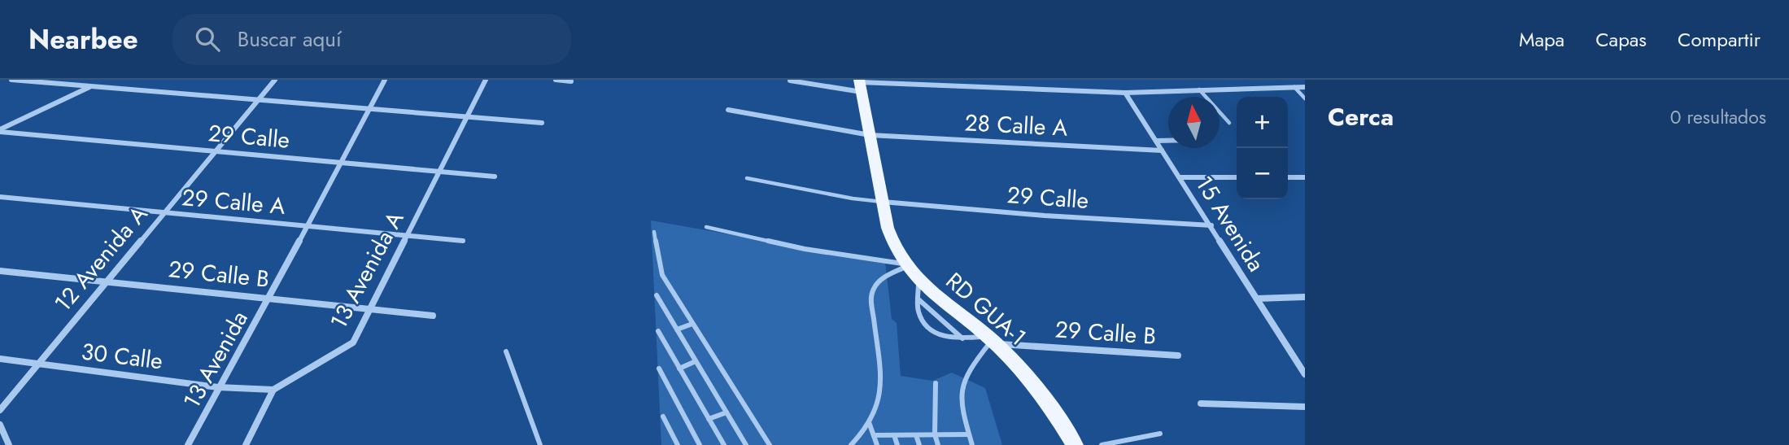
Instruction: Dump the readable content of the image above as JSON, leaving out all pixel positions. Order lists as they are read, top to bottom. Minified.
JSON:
{"streets":{"main road":["RD GUA-1"],"street":["28 Calle A","29 Calle","29 Calle A","15 Avenida","12 Avenida A","13 Avenida A","29 Calle B","30 Calle","13 Avenida"]},"crossings":[["28 Calle A","15 Avenida"],["28 Calle A","RD GUA-1"],["29 Calle","15 Avenida"],["29 Calle","12 Avenida A"],["29 Calle","13 Avenida A"],["29 Calle","RD GUA-1"],["29 Calle","13 Avenida"],["29 Calle A","12 Avenida A"],["29 Calle A","13 Avenida A"],["29 Calle A","13 Avenida"],["12 Avenida A","29 Calle B"],["12 Avenida A","30 Calle"],["13 Avenida A","29 Calle B"],["13 Avenida A","30 Calle"],["29 Calle B","RD GUA-1"],["29 Calle B","13 Avenida"],["30 Calle","13 Avenida"]],"north":"top","page":{"header":"Nearbee","search":"Buscar aquí","nav":["Mapa","Capas","Compartir"],"heading":["Cerca","0 resultados"],"map_buttons":["+","−"]}}
